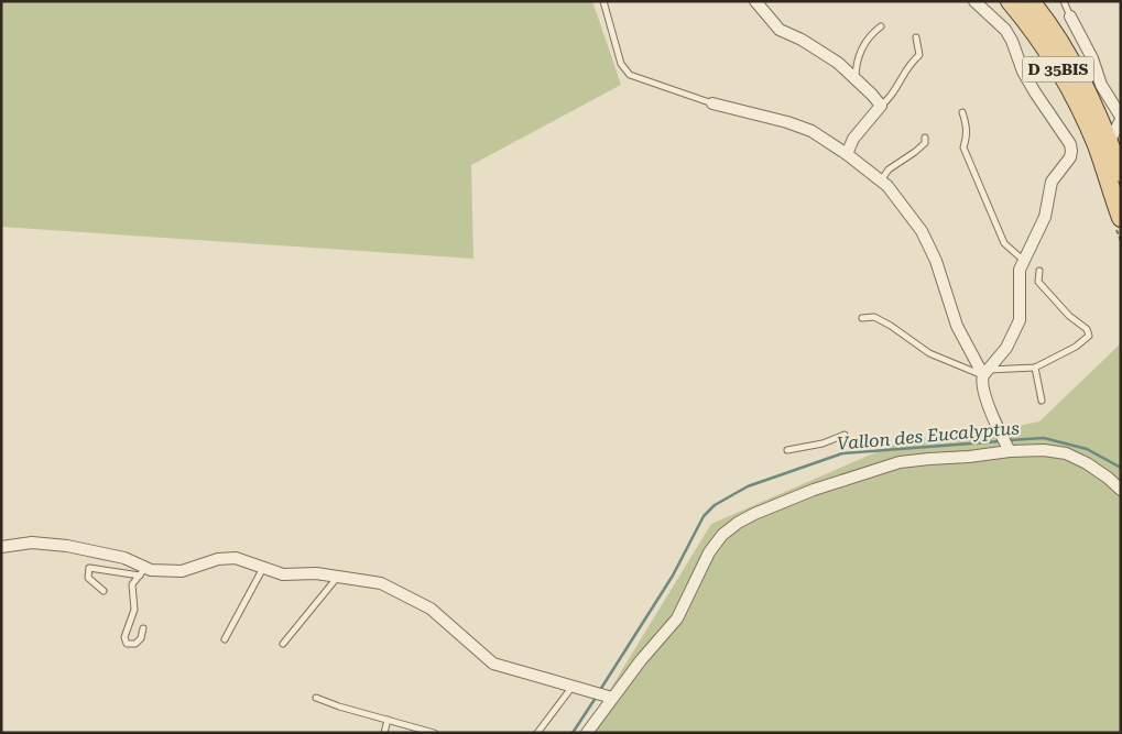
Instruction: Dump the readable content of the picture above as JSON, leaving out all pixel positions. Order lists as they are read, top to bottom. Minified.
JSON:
{"streets":{"main road":["D 35BIS"]},"water":["Vallon des Eucalyptus"]}
